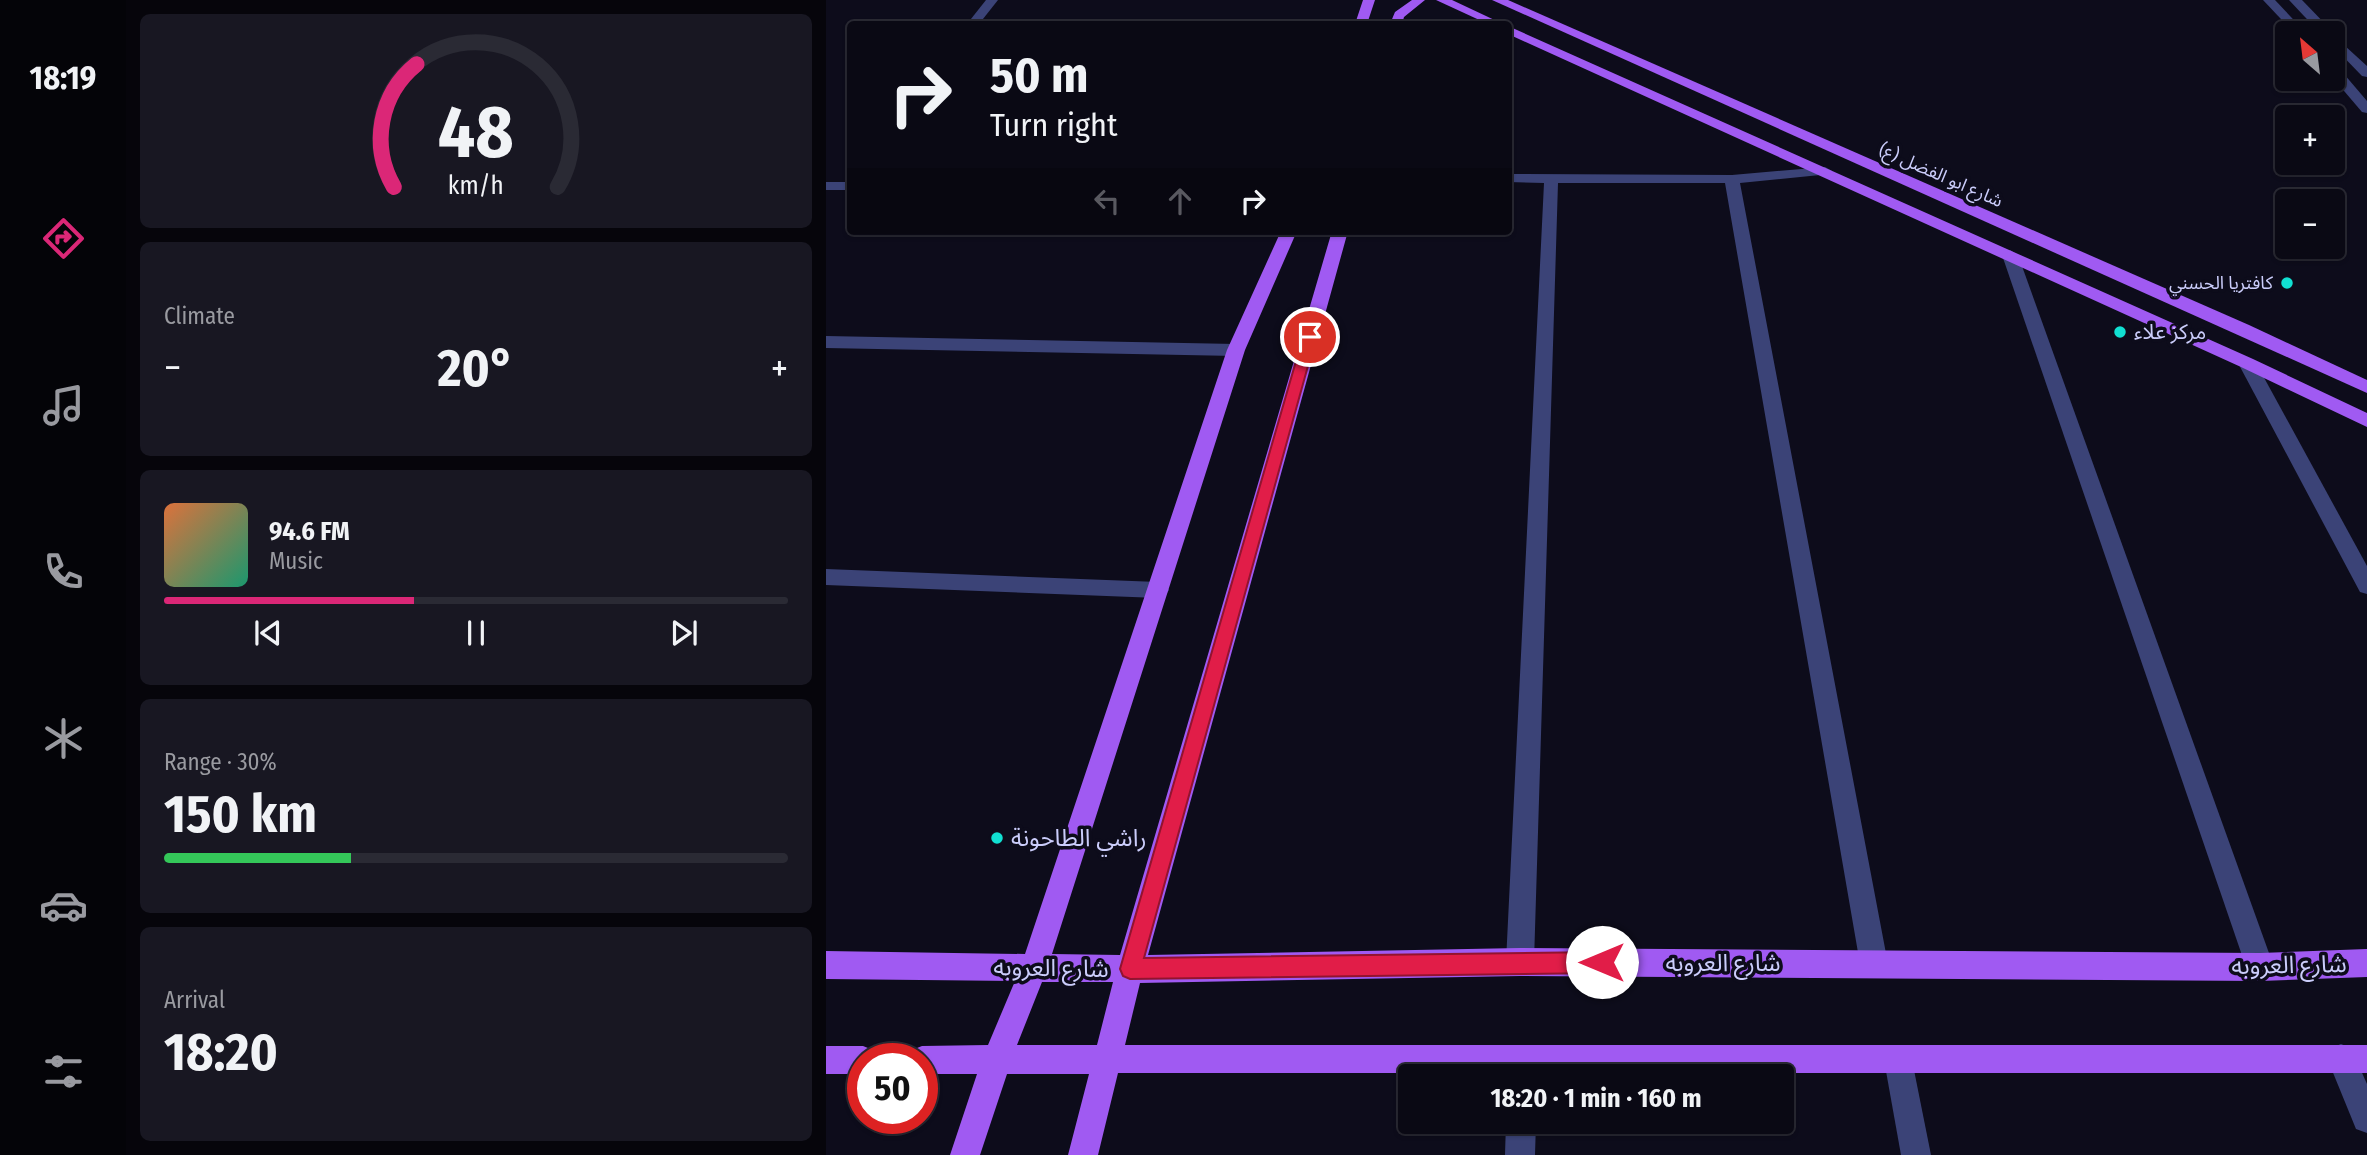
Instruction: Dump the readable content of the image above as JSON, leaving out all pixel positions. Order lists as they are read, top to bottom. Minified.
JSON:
{"streets":{"main road":["شارع ابو الفضل (ع)","شارع العروبه"]},"places":["كافتريا الحسني","مركز علاء","راشي الطاحونة"],"north":"top left","page":{"tabs":"18:19","map_buttons":["+","−"],"turn":["50 m","Turn right"],"tile":["Climate",["Range · 30%","150 km"],["Arrival","18:20"]],"heat":["−","20°","+"],"song":["94.6 FM","Music"],"limit":"50","trip":"18:20 · 1 min · 160 m","gauge":["48","km/h"]}}
